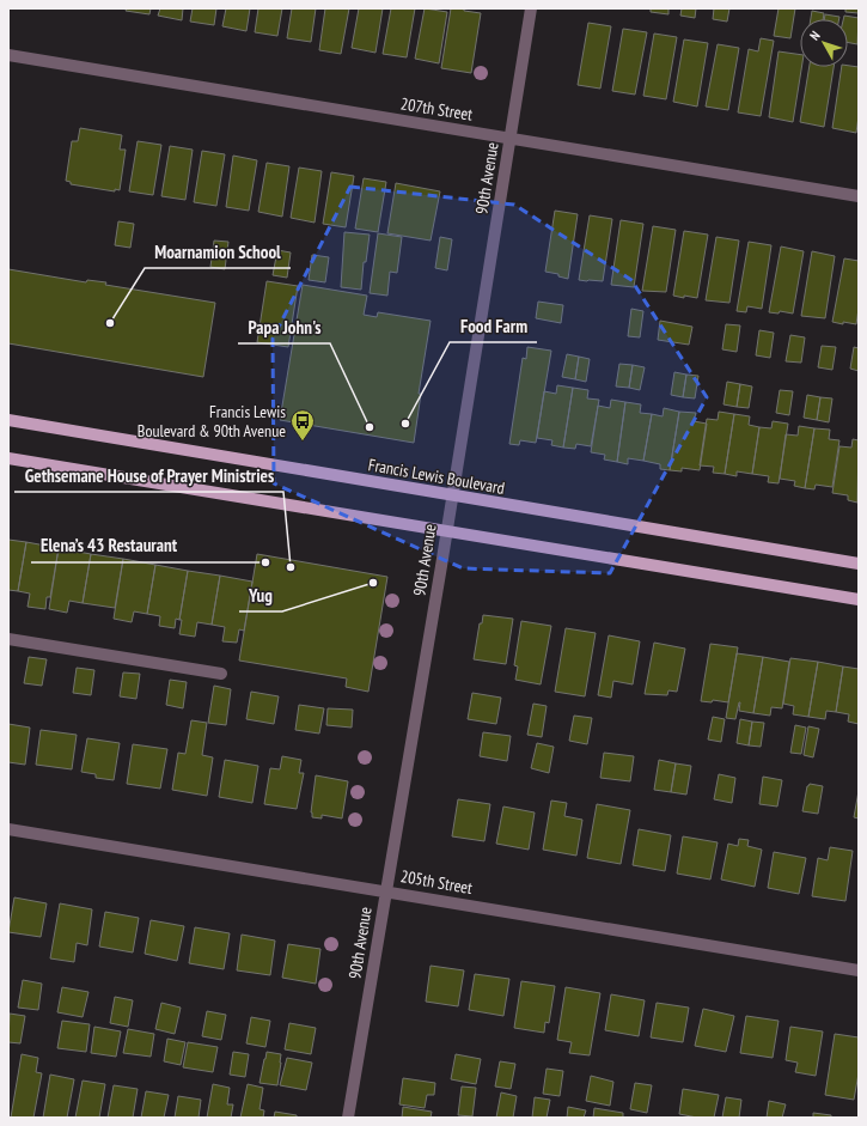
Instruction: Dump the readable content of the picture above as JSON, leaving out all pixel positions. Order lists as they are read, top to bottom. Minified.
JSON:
{"streets":{"main road":["Francis Lewis Boulevard"],"street":["207th Street","90th Avenue","205th Street"]},"crossings":[["207th Street","90th Avenue"],["90th Avenue","Francis Lewis Boulevard"],["90th Avenue","205th Street"]],"places":{"other":["Moarnamion School","Food Farm","Papa John's","Elena’s 43 Restaurant","Gethsemane House of Prayer Ministries","Yug"],"bus stop":["Francis Lewis Boulevard & 90th Avenue"]},"north":"top left"}
